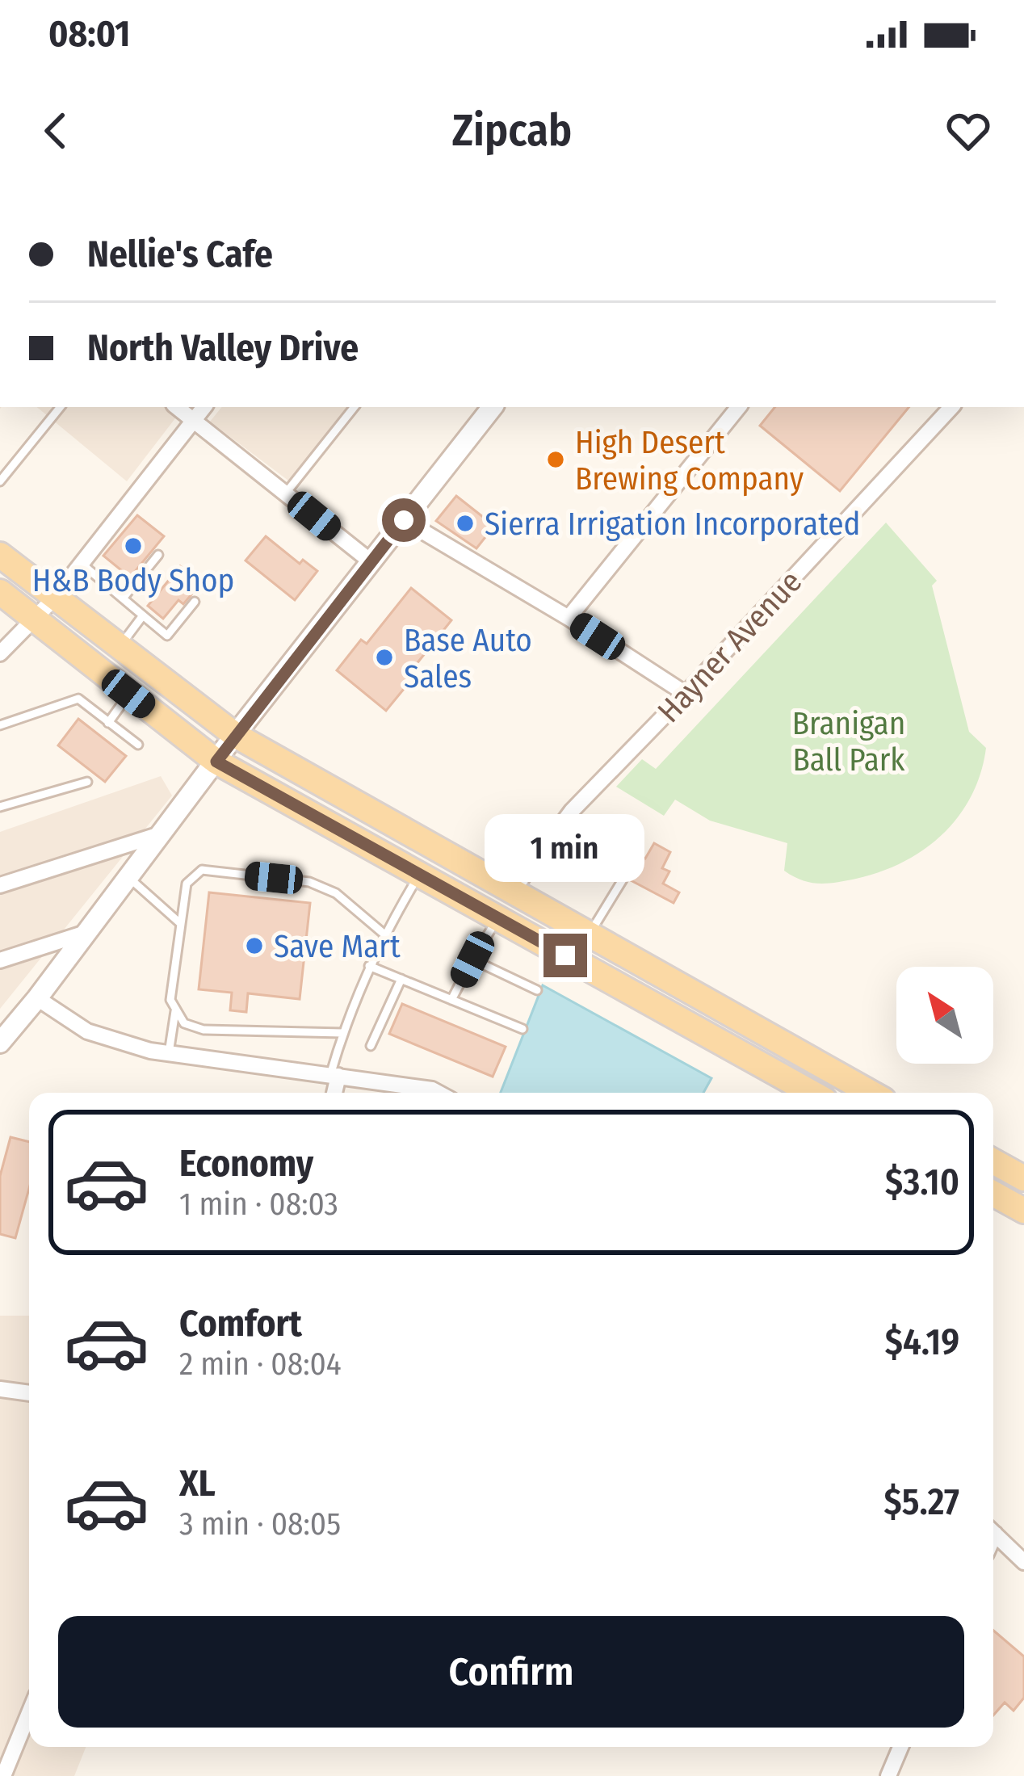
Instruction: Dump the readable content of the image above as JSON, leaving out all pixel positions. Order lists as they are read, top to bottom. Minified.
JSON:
{"streets":{"street":["Hayner Avenue"]},"parks":["Branigan Ball Park"],"places":["High Desert Brewing Company","Sierra Irrigation Incorporated","H&B Body Shop","Base Auto Sales","Save Mart"],"north":"top left","page":{"status":"08:01","header":"Zipcab","banner":["Nellie's Cafe","North Valley Drive"],"bubble":"1 min","list":[{"name":"Economy","note":"1 min · 08:03","value":"$3.10"},{"name":"Comfort","note":"2 min · 08:04","value":"$4.19"},{"name":"XL","note":"3 min · 08:05","value":"$5.27"}],"buttons":"Confirm"}}
